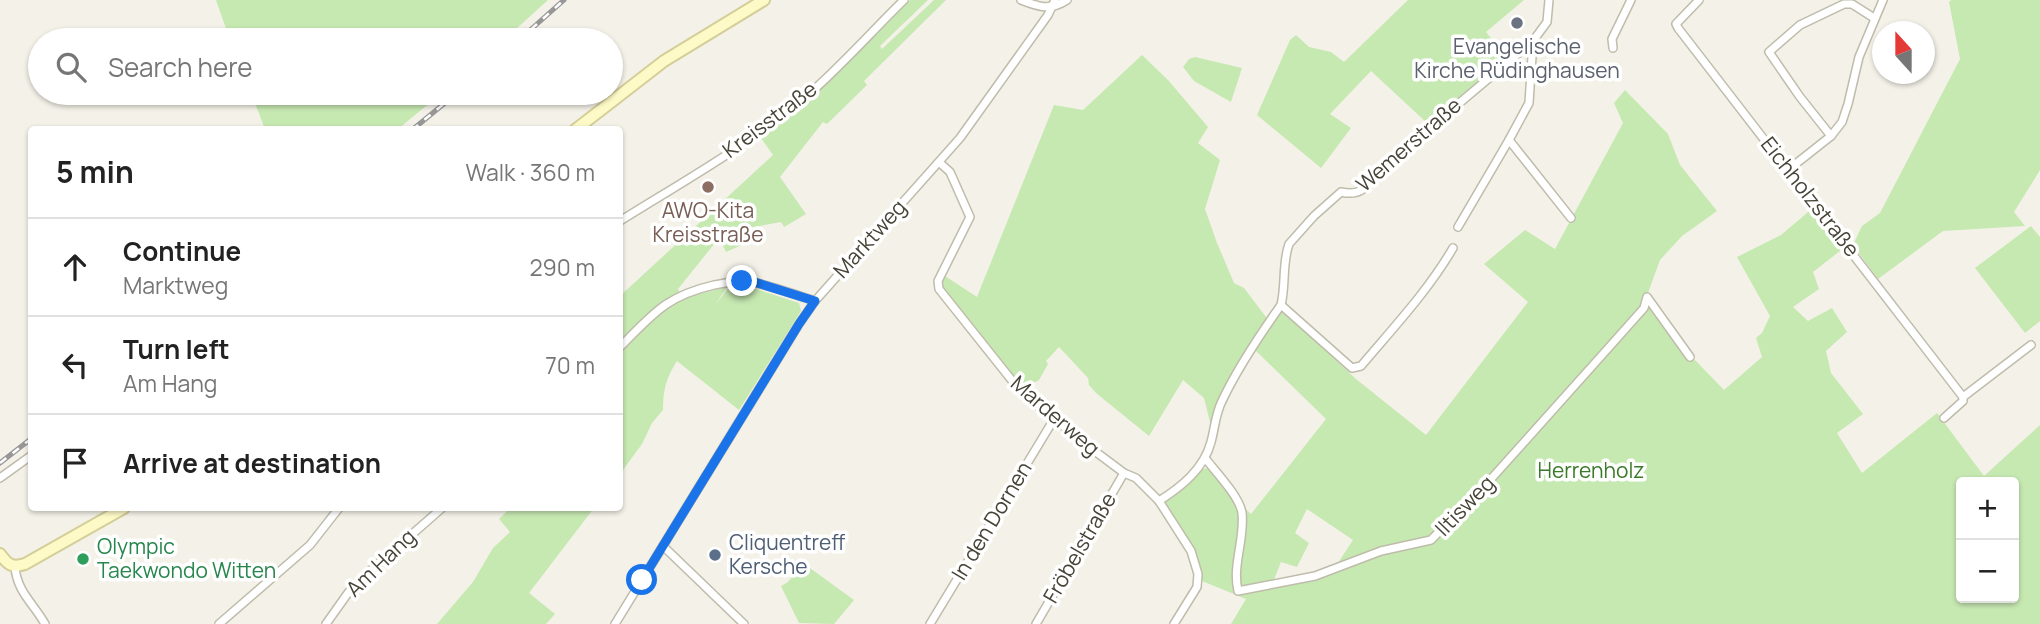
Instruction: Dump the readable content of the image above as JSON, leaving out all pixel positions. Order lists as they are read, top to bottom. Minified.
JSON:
{"streets":{"street":["Kreisstraße","Wemerstraße","Eichholzstraße","Marktweg","Marderweg","Iltisweg","In den Dornen","Fröbelstraße","Am Hang"]},"crossings":[["Wemerstraße","Marderweg"],["Wemerstraße","Iltisweg"],["Marktweg","Marderweg"],["Marderweg","In den Dornen"],["Marderweg","Fröbelstraße"]],"parks":["Herrenholz"],"places":["Evangelische Kirche Rüdinghausen","AWO-Kita Kreisstraße","Cliquentreff Kersche","Olympic Taekwondo Witten"],"north":"top","page":{"search":"Search here","heading":["5 min","Walk · 360 m"],"list":[["Continue","Marktweg","290 m"],["Turn left","Am Hang","70 m"],"Arrive at destination"],"map_buttons":["+","−"]}}
